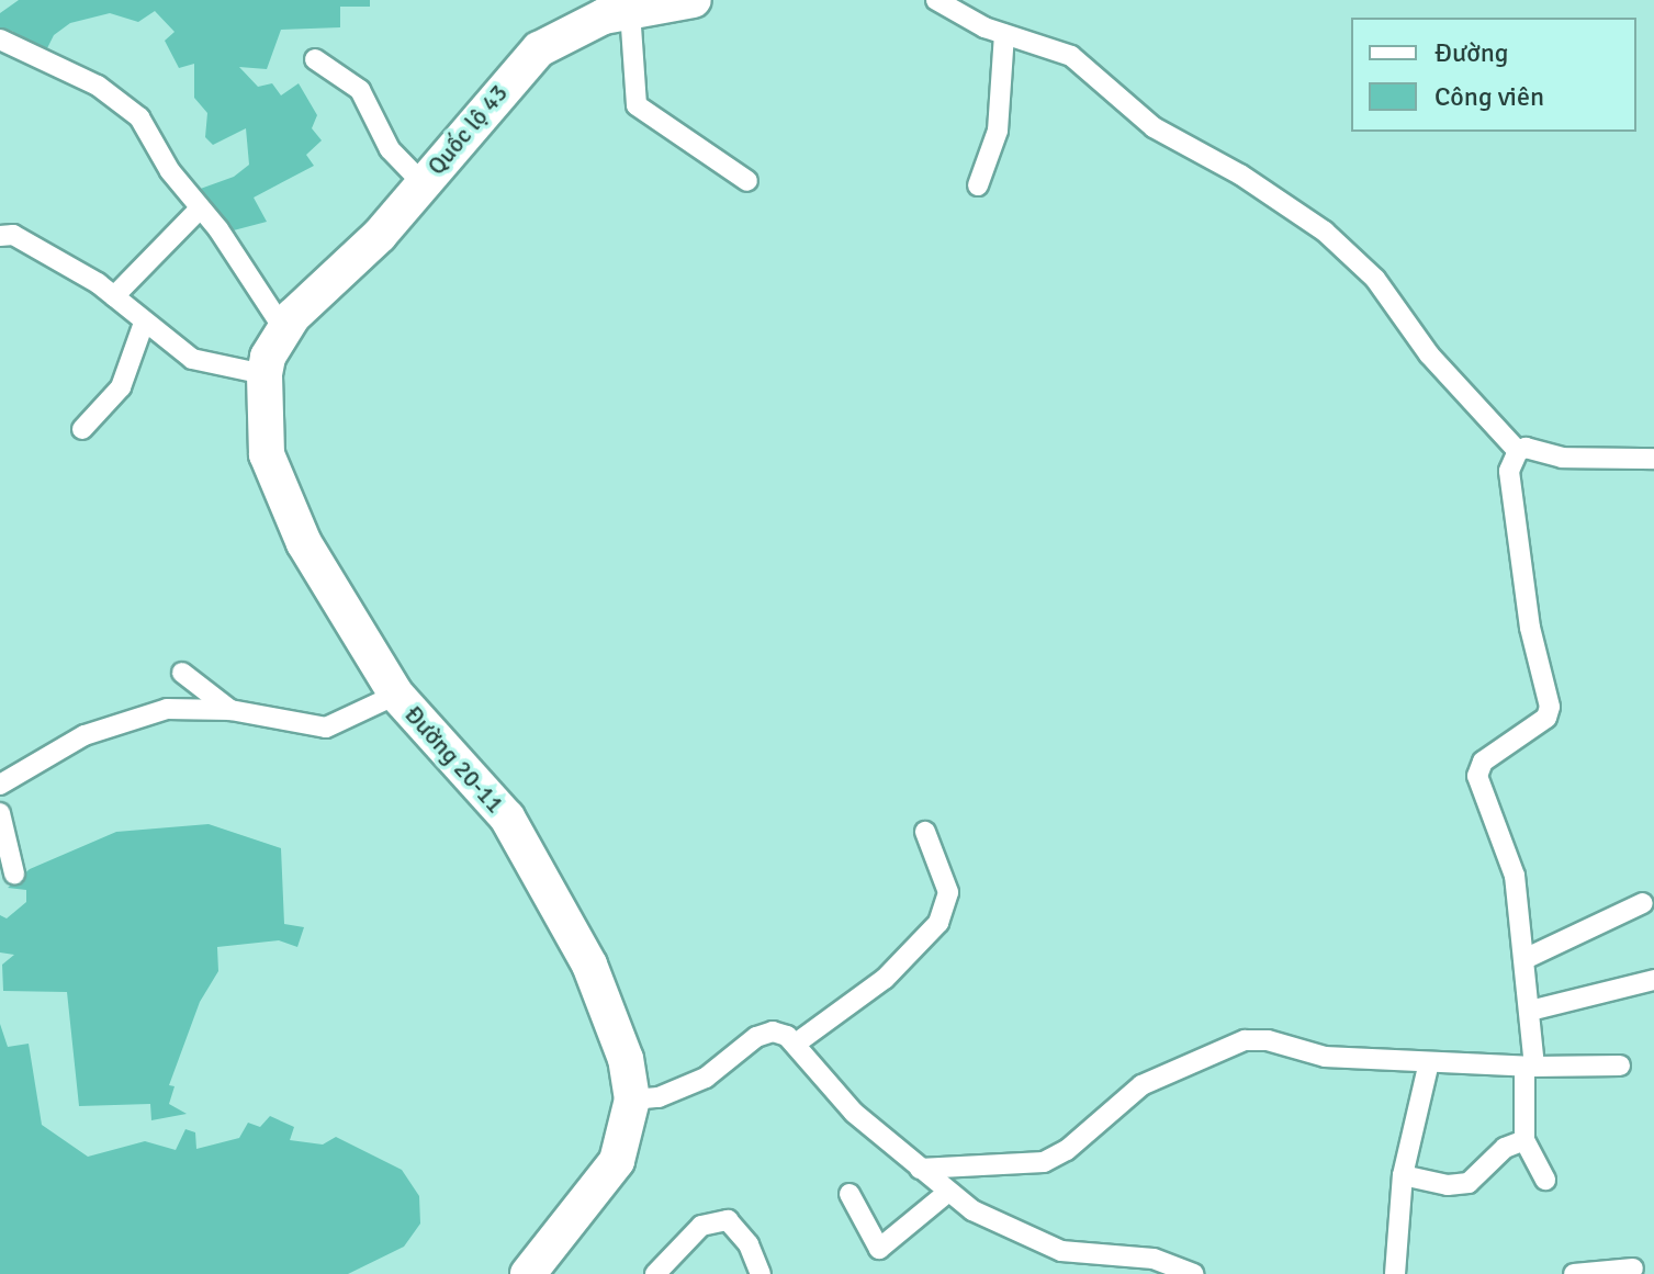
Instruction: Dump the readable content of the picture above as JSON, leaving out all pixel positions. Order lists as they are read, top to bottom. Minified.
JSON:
{"streets":{"highway":["Quốc lộ 43","Đường 20-11"]},"crossings":[["Quốc lộ 43","Đường 20-11"]],"legend":["Đường","Công viên"]}
